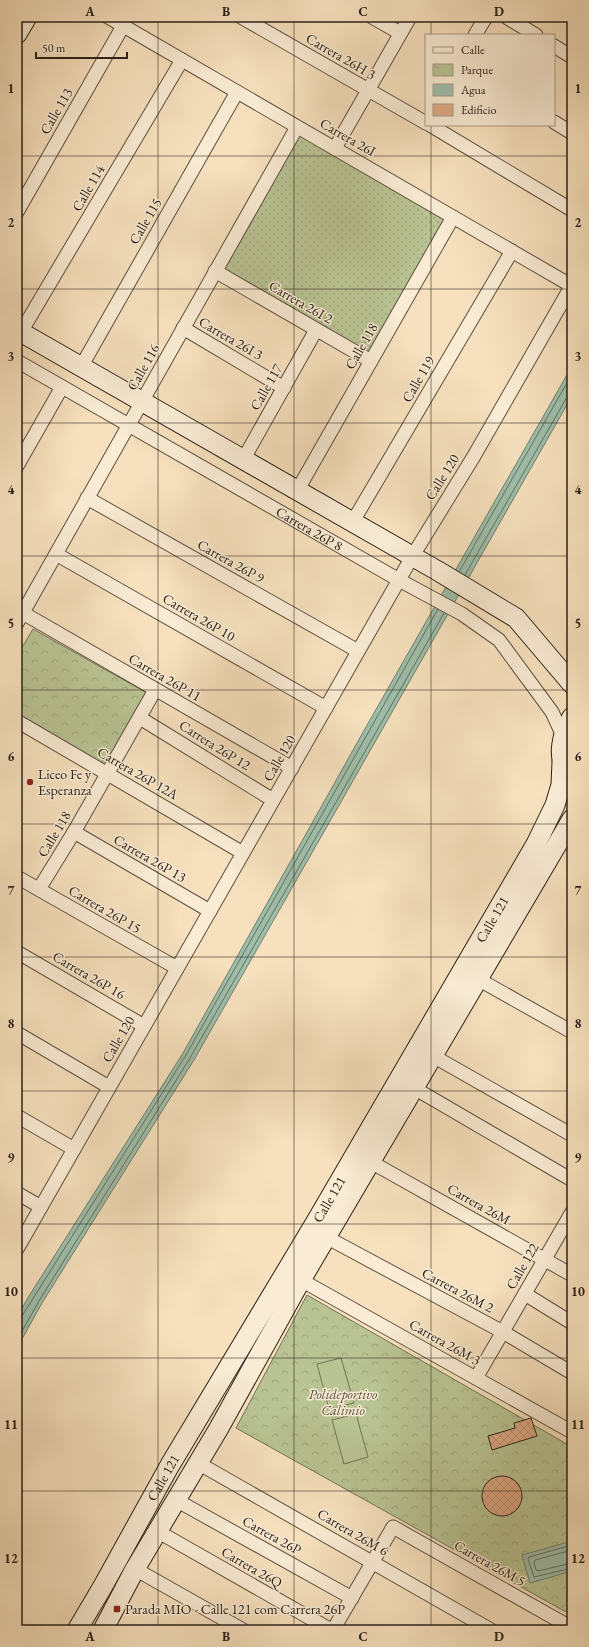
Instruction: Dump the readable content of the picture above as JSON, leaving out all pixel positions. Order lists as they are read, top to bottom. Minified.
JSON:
{"streets":{"main road":["Carrera 26P 8","Calle 121"],"street":["Carrera 26H 3","Calle 113","Carrera 26I","Calle 114","Calle 115","Carrera 26I 2","Carrera 26I 3","Calle 118","Calle 116","Calle 119","Calle 117","Calle 120","Carrera 26P 9","Carrera 26P 10","Carrera 26P 11","Carrera 26P 12","Carrera 26P 12A","Carrera 26P 13","Carrera 26P 15","Carrera 26P 16","Carrera 26M","Calle 122","Carrera 26M 2","Carrera 26M 3","Carrera 26M 6","Carrera 26P","Carrera 26M 5","Carrera 26Q"]},"crossings":[["Calle 113","Carrera 26I"],["Carrera 26I","Calle 114"],["Carrera 26I","Calle 115"],["Carrera 26I","Calle 118"],["Carrera 26I","Calle 116"],["Carrera 26I","Calle 119"],["Carrera 26I","Calle 120"],["Calle 114","Carrera 26P 8"],["Calle 115","Carrera 26P 8"],["Carrera 26I 2","Calle 118"],["Carrera 26I 2","Calle 116"],["Carrera 26I 2","Calle 117"],["Carrera 26I 3","Calle 116"],["Carrera 26I 3","Calle 117"],["Calle 118","Carrera 26P 8"],["Calle 118","Carrera 26P 11"],["Calle 118","Carrera 26P 12"],["Calle 118","Carrera 26P 12A"],["Calle 118","Carrera 26P 13"],["Calle 118","Carrera 26P 15"],["Calle 116","Carrera 26P 8"],["Calle 116","Carrera 26P 9"],["Calle 116","Carrera 26P 10"],["Calle 116","Carrera 26P 11"],["Calle 119","Carrera 26P 8"],["Calle 117","Carrera 26P 8"],["Calle 120","Carrera 26P 8"],["Calle 120","Carrera 26P 9"],["Calle 120","Carrera 26P 10"],["Calle 120","Carrera 26P 11"],["Calle 120","Carrera 26P 12"],["Calle 120","Carrera 26P 12A"],["Calle 120","Carrera 26P 13"],["Calle 120","Carrera 26P 15"],["Calle 120","Carrera 26P 16"],["Carrera 26P 8","Calle 121"],["Calle 121","Carrera 26M"],["Calle 121","Carrera 26M 2"],["Calle 121","Carrera 26M 3"],["Calle 121","Carrera 26M 6"],["Calle 121","Carrera 26P"],["Calle 121","Carrera 26Q"],["Carrera 26M","Calle 122"],["Calle 122","Carrera 26M 2"],["Calle 122","Carrera 26M 3"],["Carrera 26M 6","Carrera 26M 5"]],"parks":["Polideportivo Calimio"],"places":{"other":["Liceo Fe y Esperanza"],"transit":["Parada MIO - Calle 121 com Carrera 26P"]},"legend":["Calle","Parque","Agua","Edificio"],"scale_bar":"50 m","grid":{"columns":["A","B","C","D"],"rows":["1","2","3","4","5","6","7","8","9","10","11","12"]}}
